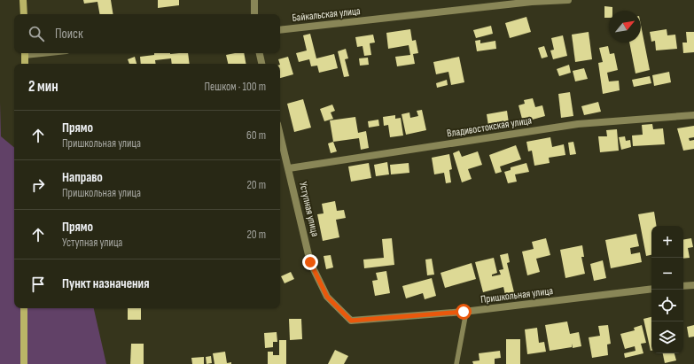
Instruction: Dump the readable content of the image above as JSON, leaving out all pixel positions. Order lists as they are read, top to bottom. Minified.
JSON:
{"streets":{"street":["Байкальская улица","Владивостокская улица","Уступная улица","Пришкольная улица"]},"crossings":[["Владивостокская улица","Уступная улица"],["Уступная улица","Пришкольная улица"]],"north":"top right","page":{"search":"Поиск","heading":["2 мин","Пешком · 100 m"],"list":[["Прямо","Пришкольная улица","60 m"],["Направо","Пришкольная улица","20 m"],["Прямо","Уступная улица","20 m"],"Пункт назначения"],"map_buttons":["+","−"]}}
